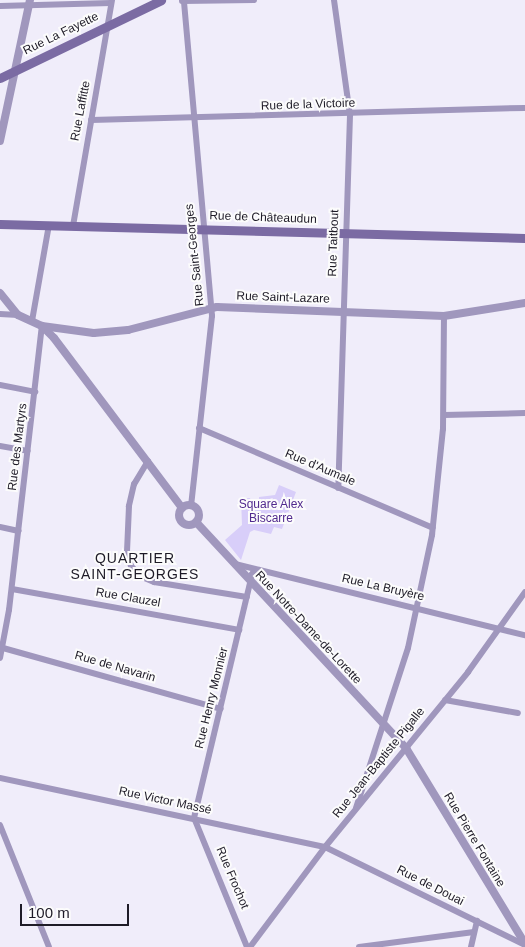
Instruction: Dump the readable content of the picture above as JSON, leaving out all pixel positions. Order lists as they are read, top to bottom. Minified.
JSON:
{"streets":{"main road":["Rue La Fayette","Rue de Châteaudun"],"street":["Rue de la Victoire","Rue Laffitte","Rue Taitbout","Rue Saint-Georges","Rue Saint-Lazare","Rue des Martyrs","Rue d'Aumale","Rue La Bruyère","Rue Clauzel","Rue Notre-Dame-de-Lorette","Rue de Navarin","Rue Henry Monnier","Rue Jean-Baptiste Pigalle","Rue Victor Massé","Rue Pierre Fontaine","Rue Frochot","Rue de Douai"]},"crossings":[["Rue La Fayette","Rue Laffitte"],["Rue de la Victoire","Rue Laffitte"],["Rue de la Victoire","Rue Taitbout"],["Rue de la Victoire","Rue Saint-Georges"],["Rue Laffitte","Rue de Châteaudun"],["Rue de Châteaudun","Rue Taitbout"],["Rue de Châteaudun","Rue Saint-Georges"],["Rue Taitbout","Rue Saint-Lazare"],["Rue Taitbout","Rue d'Aumale"],["Rue Saint-Georges","Rue Saint-Lazare"],["Rue Saint-Georges","Rue d'Aumale"],["Rue Saint-Georges","Rue Notre-Dame-de-Lorette"],["Rue Saint-Lazare","Rue des Martyrs"],["Rue des Martyrs","Rue Clauzel"],["Rue des Martyrs","Rue de Navarin"],["Rue La Bruyère","Rue Notre-Dame-de-Lorette"],["Rue La Bruyère","Rue Henry Monnier"],["Rue La Bruyère","Rue Jean-Baptiste Pigalle"],["Rue Clauzel","Rue Henry Monnier"],["Rue Notre-Dame-de-Lorette","Rue Henry Monnier"],["Rue Notre-Dame-de-Lorette","Rue Jean-Baptiste Pigalle"],["Rue Notre-Dame-de-Lorette","Rue Pierre Fontaine"],["Rue de Navarin","Rue Henry Monnier"],["Rue Henry Monnier","Rue Victor Massé"],["Rue Henry Monnier","Rue Frochot"],["Rue Jean-Baptiste Pigalle","Rue Victor Massé"],["Rue Jean-Baptiste Pigalle","Rue Pierre Fontaine"],["Rue Jean-Baptiste Pigalle","Rue Frochot"],["Rue Jean-Baptiste Pigalle","Rue de Douai"],["Rue Victor Massé","Rue Frochot"],["Rue Victor Massé","Rue de Douai"],["Rue Pierre Fontaine","Rue de Douai"]],"districts":["QUARTIER SAINT-GEORGES"],"parks":["Square Alex Biscarre"],"scale_bar":"100 m"}
